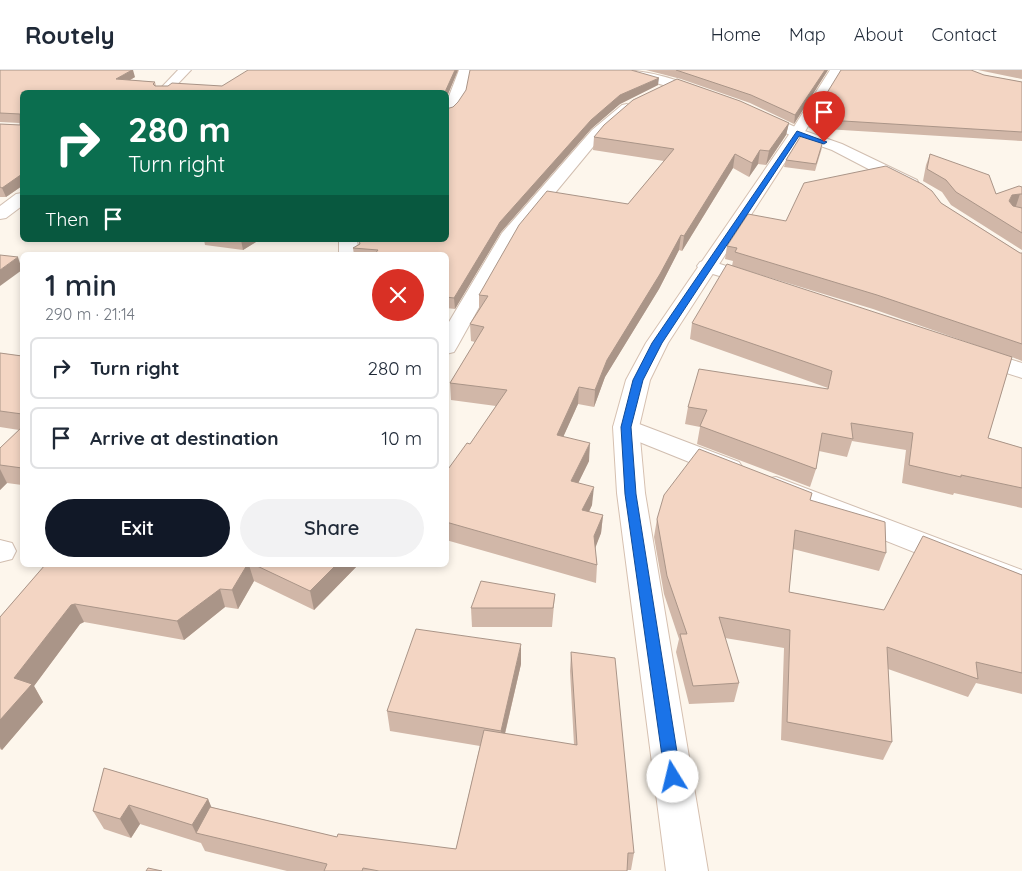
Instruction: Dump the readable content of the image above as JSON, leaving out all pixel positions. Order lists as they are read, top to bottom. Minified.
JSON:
{"page":{"header":"Routely","nav":["Home","Map","About","Contact"],"turn":["280 m","Turn right"],"then":"Then","heading":["1 min","290 m · 21:14"],"list":[{"name":"Turn right","value":"280 m"},{"name":"Arrive at destination","value":"10 m"}],"buttons":["Exit","Share"]}}
